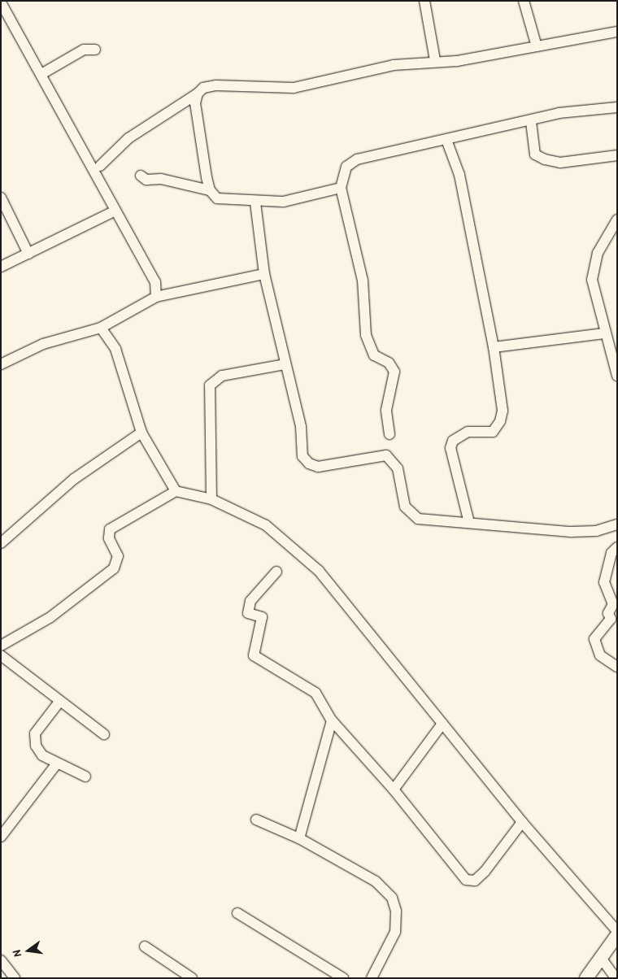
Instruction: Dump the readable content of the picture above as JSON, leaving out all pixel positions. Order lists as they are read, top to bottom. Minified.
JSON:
{"north":"left"}
